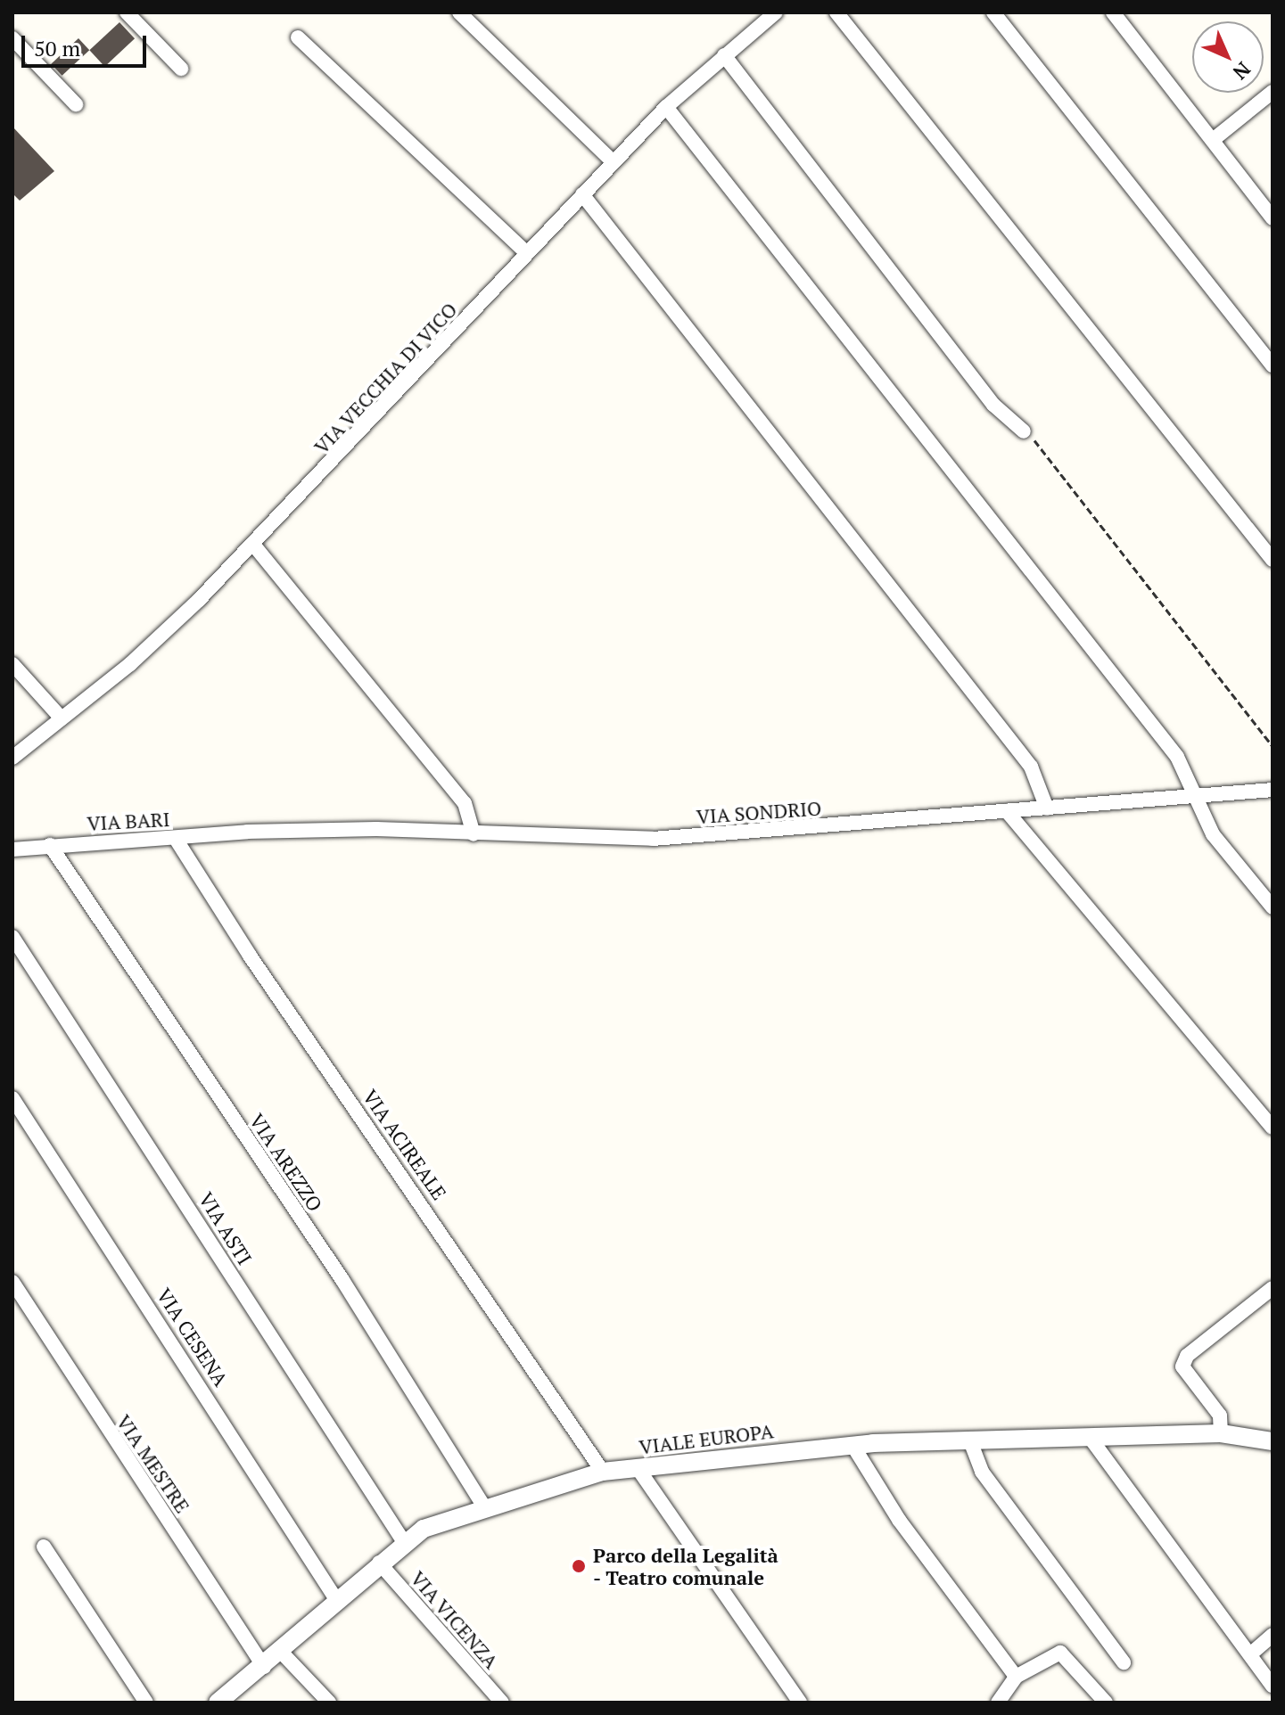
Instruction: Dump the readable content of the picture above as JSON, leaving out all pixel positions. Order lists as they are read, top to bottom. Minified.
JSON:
{"streets":{"street":["VIA VECCHIA DI VICO","VIA SONDRIO","VIA BARI","VIA ACIREALE","VIA AREZZO","VIA ASTI","VIA CESENA","VIALE EUROPA","VIA MESTRE","VIA VICENZA"]},"crossings":[["VIA SONDRIO","VIA BARI"],["VIA BARI","VIA ACIREALE"],["VIA BARI","VIA AREZZO"],["VIA ACIREALE","VIALE EUROPA"],["VIA AREZZO","VIALE EUROPA"],["VIA ASTI","VIALE EUROPA"],["VIA CESENA","VIALE EUROPA"],["VIALE EUROPA","VIA MESTRE"],["VIALE EUROPA","VIA VICENZA"]],"places":["Parco della Legalità - Teatro comunale"],"scale_bar":"50 m","north":"bottom right"}
